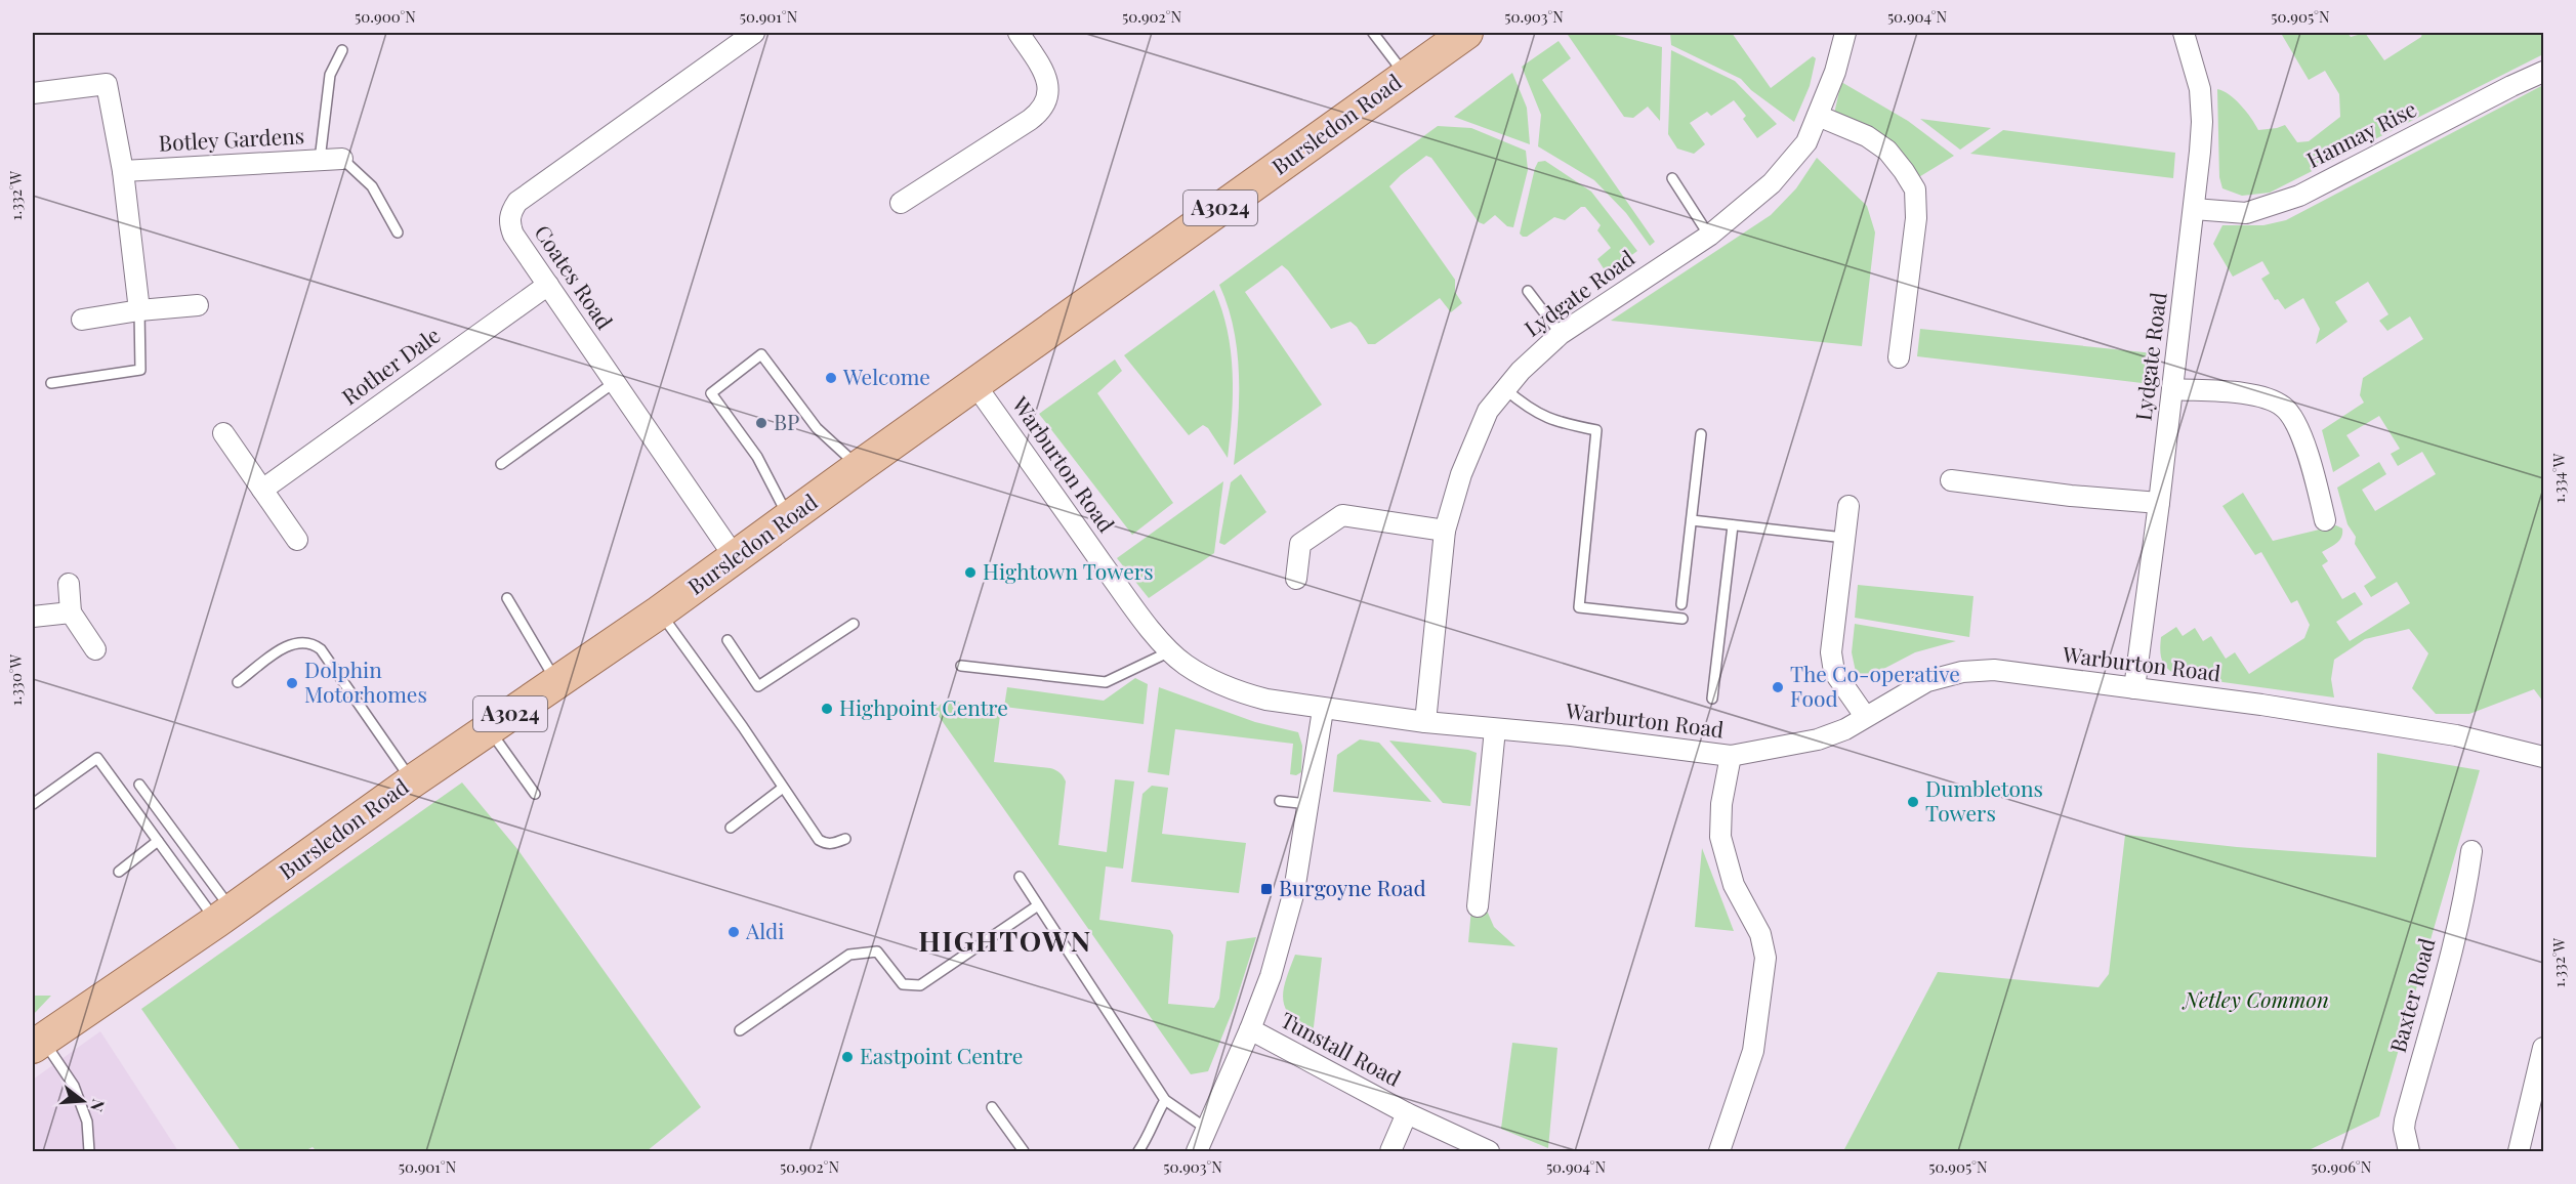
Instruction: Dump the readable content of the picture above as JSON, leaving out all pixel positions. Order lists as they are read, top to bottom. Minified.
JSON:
{"streets":{"main road":["Bursledon Road","A3024"],"street":["Hannay Rise","Botley Gardens","Coates Road","Lydgate Road","Rother Dale","Warburton Road","Baxter Road","Tunstall Road"]},"crossings":[["Bursledon Road","Coates Road"],["Bursledon Road","Warburton Road"],["Hannay Rise","Lydgate Road"],["Coates Road","Rother Dale"],["Lydgate Road","Warburton Road"]],"districts":["HIGHTOWN"],"parks":["Netley Common"],"places":{"other":["Welcome","BP","Hightown Towers","Dolphin Motorhomes","The Co-operative Food","Highpoint Centre","Dumbletons Towers","Aldi","Eastpoint Centre"],"transit":["Burgoyne Road"]},"north":"right","coordinates":["50.900°N","50.901°N","50.902°N","50.903°N","50.904°N","50.905°N","1.332°W","1.334°W","1.330°W","50.906°N"]}
